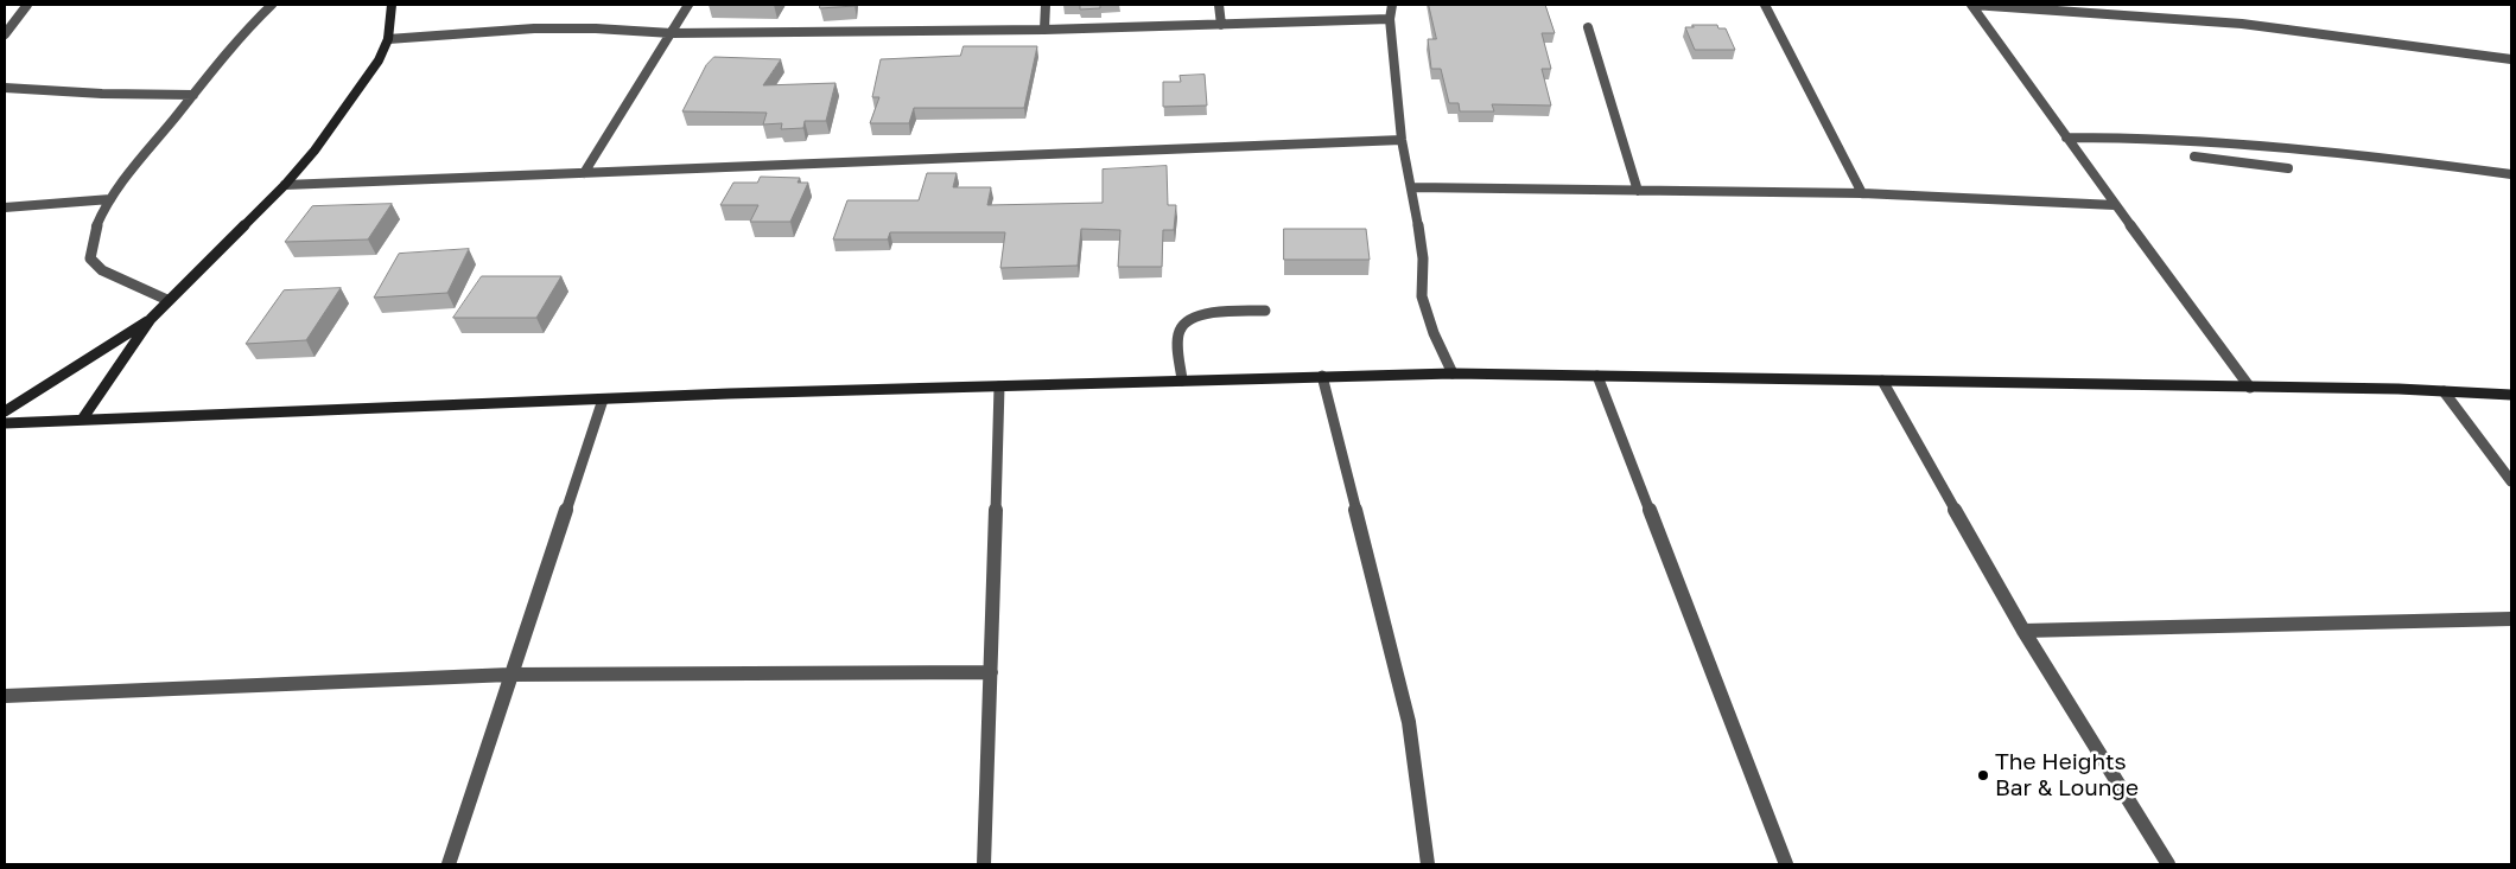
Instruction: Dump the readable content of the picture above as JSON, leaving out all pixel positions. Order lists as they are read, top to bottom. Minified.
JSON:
{"places":["The Heights Bar & Lounge"]}
